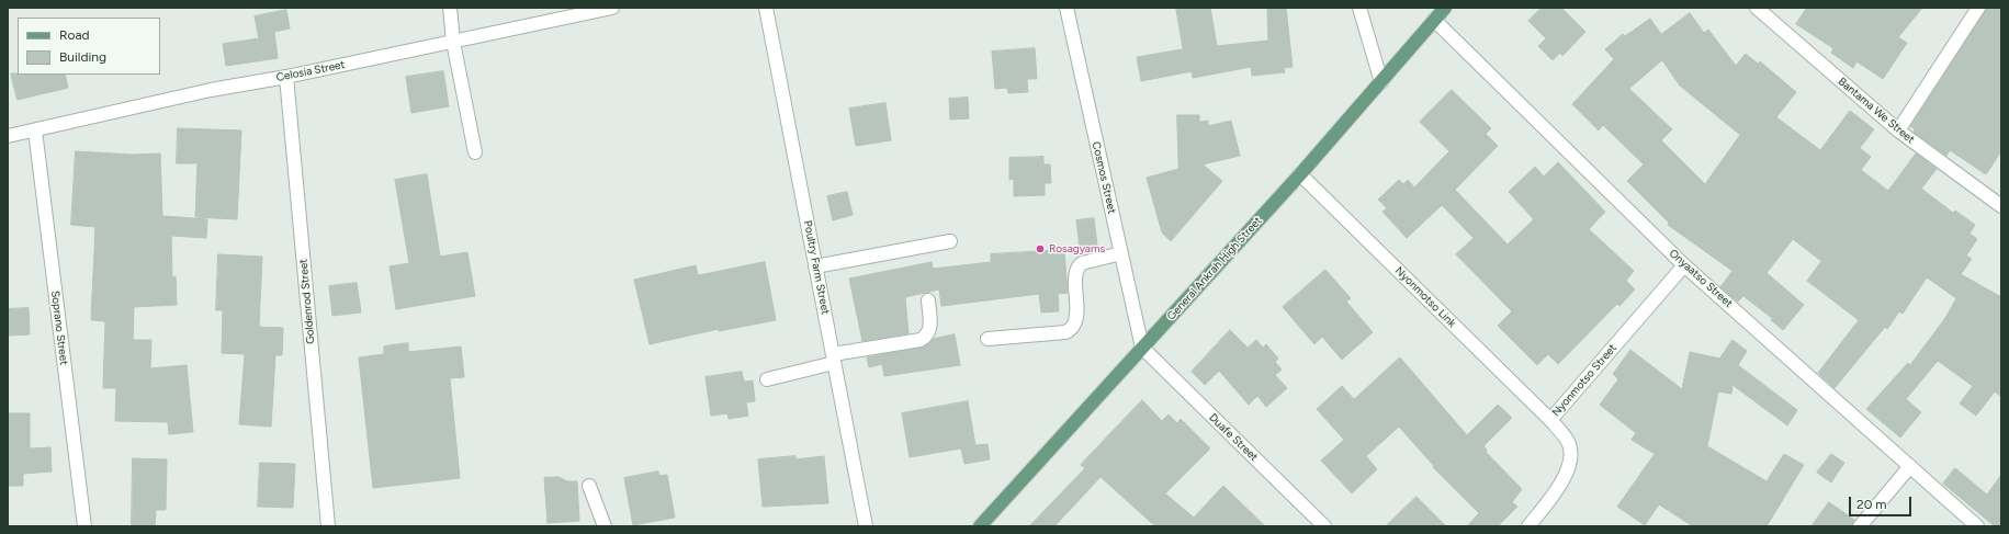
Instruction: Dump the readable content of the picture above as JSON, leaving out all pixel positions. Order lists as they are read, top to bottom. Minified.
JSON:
{"streets":{"main road":["General Ankrah High Street"],"street":["Celosia Street","Bantama We Street","Cosmos Street","Poultry Farm Street","Onyaatso Street","Nyonmotso Link","Goldenrod Street","Soprano Street","Nyonmotso Street","Duafe Street"]},"crossings":[["Celosia Street","Goldenrod Street"],["Celosia Street","Soprano Street"],["Cosmos Street","General Ankrah High Street"],["Cosmos Street","Duafe Street"],["General Ankrah High Street","Onyaatso Street"],["General Ankrah High Street","Nyonmotso Link"],["General Ankrah High Street","Duafe Street"],["Onyaatso Street","Nyonmotso Street"],["Nyonmotso Link","Nyonmotso Street"]],"places":["Rosagyams"],"legend":["Road","Building"],"scale_bar":"20 m"}
